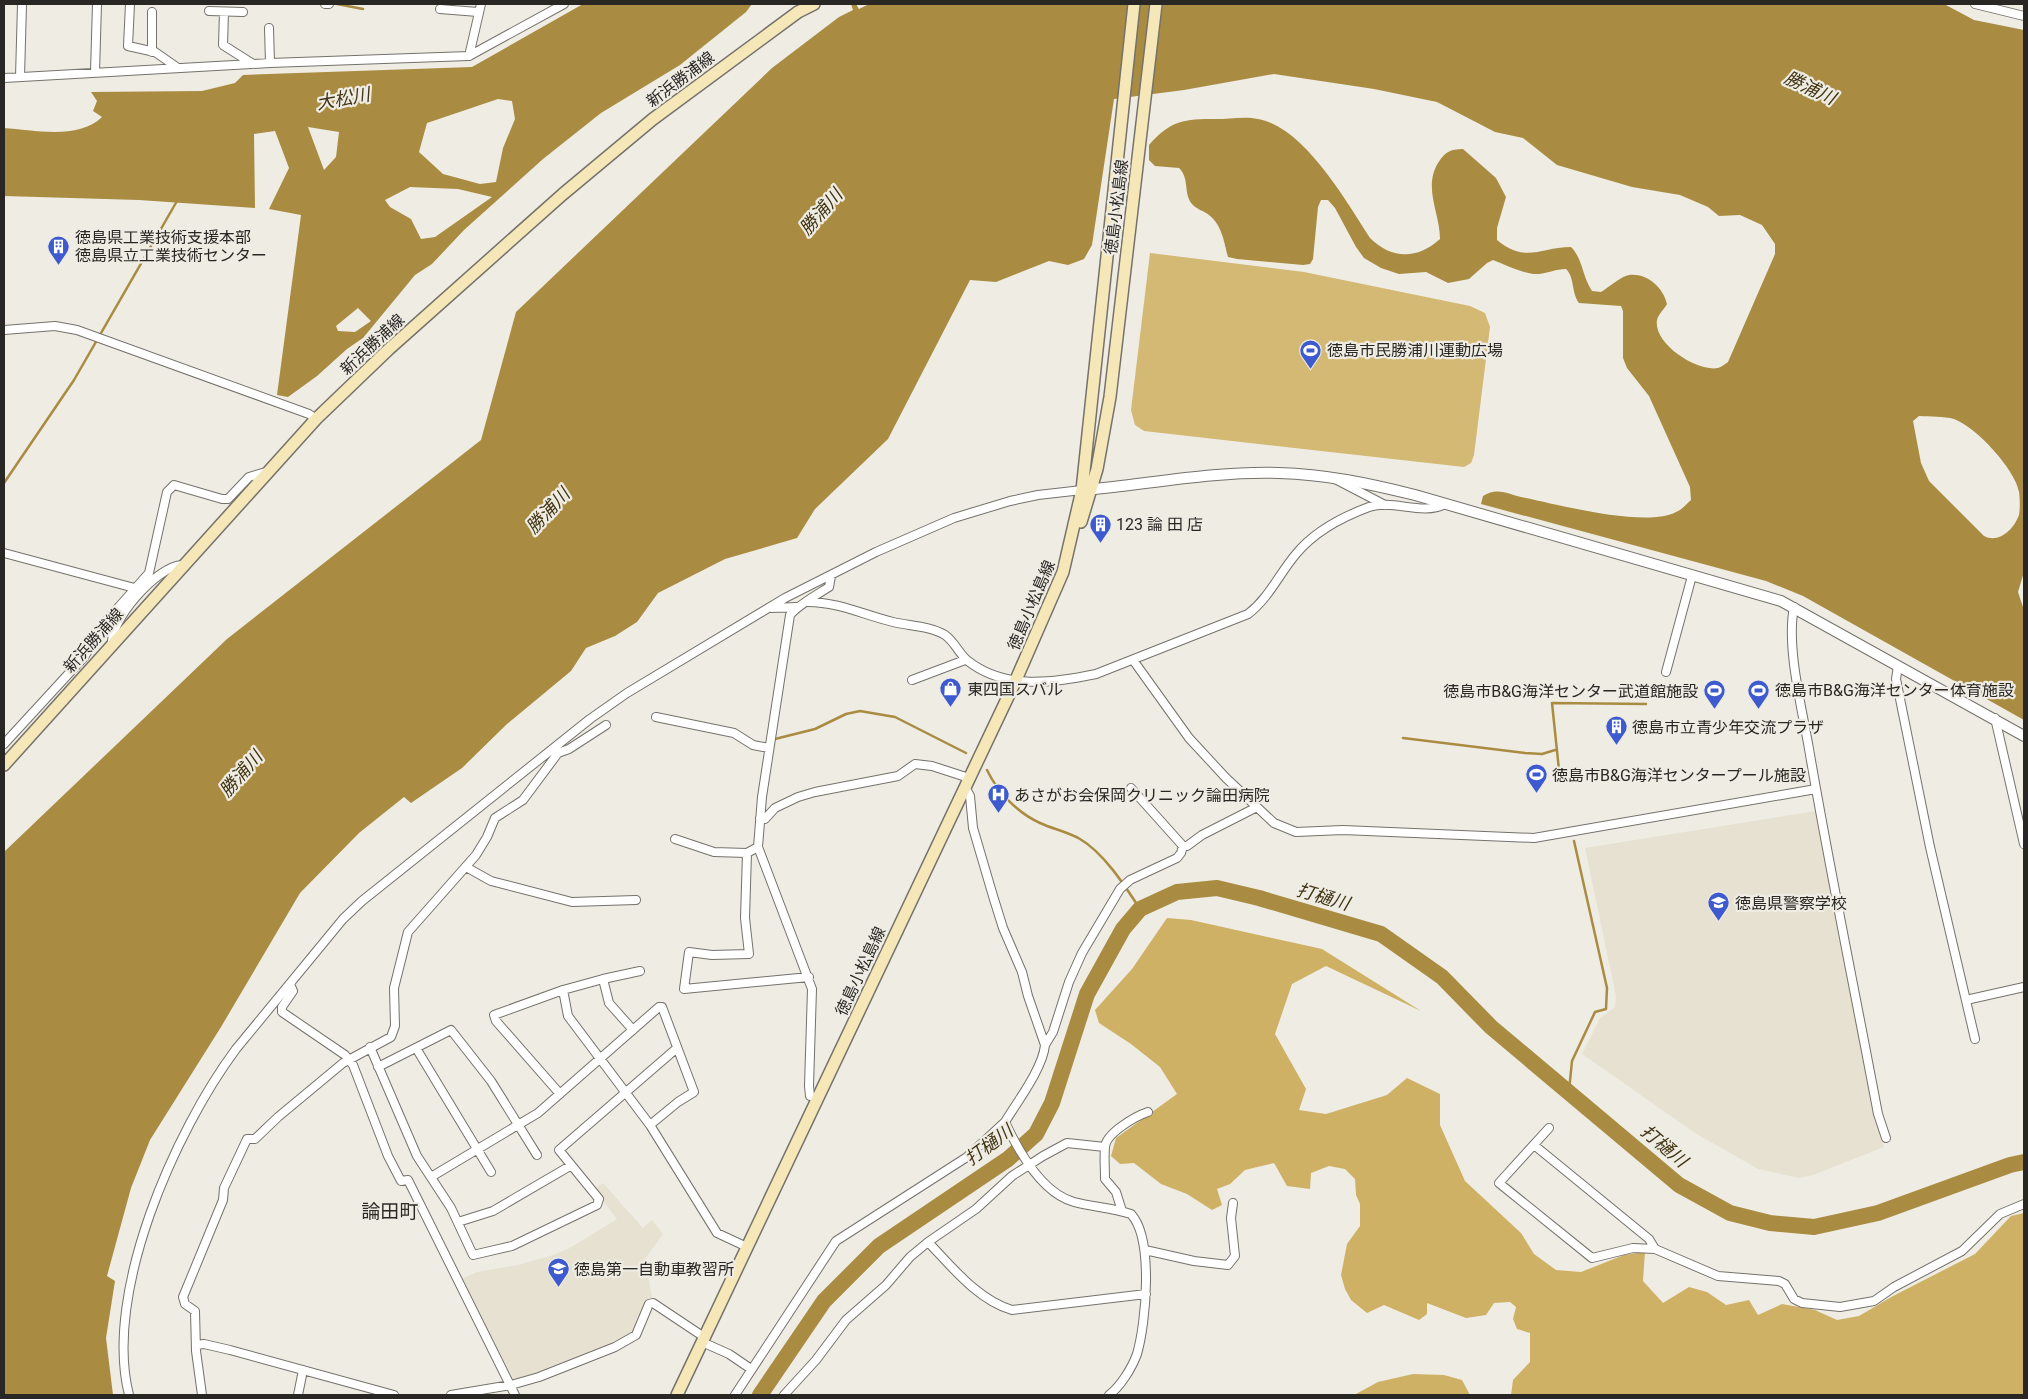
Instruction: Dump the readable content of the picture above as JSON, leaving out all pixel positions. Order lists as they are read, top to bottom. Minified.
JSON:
{"streets":{"main road":["新浜勝浦線","徳島小松島線"]},"districts":["論田町"],"water":["勝浦川","大松川","打樋川"],"places":{"building":["徳島県工業技術支援本部 徳島県立工業技術センター","123 論 田 店","徳島市立青少年交流プラザ"],"sports":["徳島市民勝浦川運動広場","徳島市B&G海洋センター体育施設","徳島市B&G海洋センター武道館施設","徳島市B&G海洋センタープール施設"],"shop":["東四国スバル"],"hospital":["あさがお会保岡クリニック論田病院"],"school or university":["徳島県警察学校","徳島第一自動車教習所"]}}
